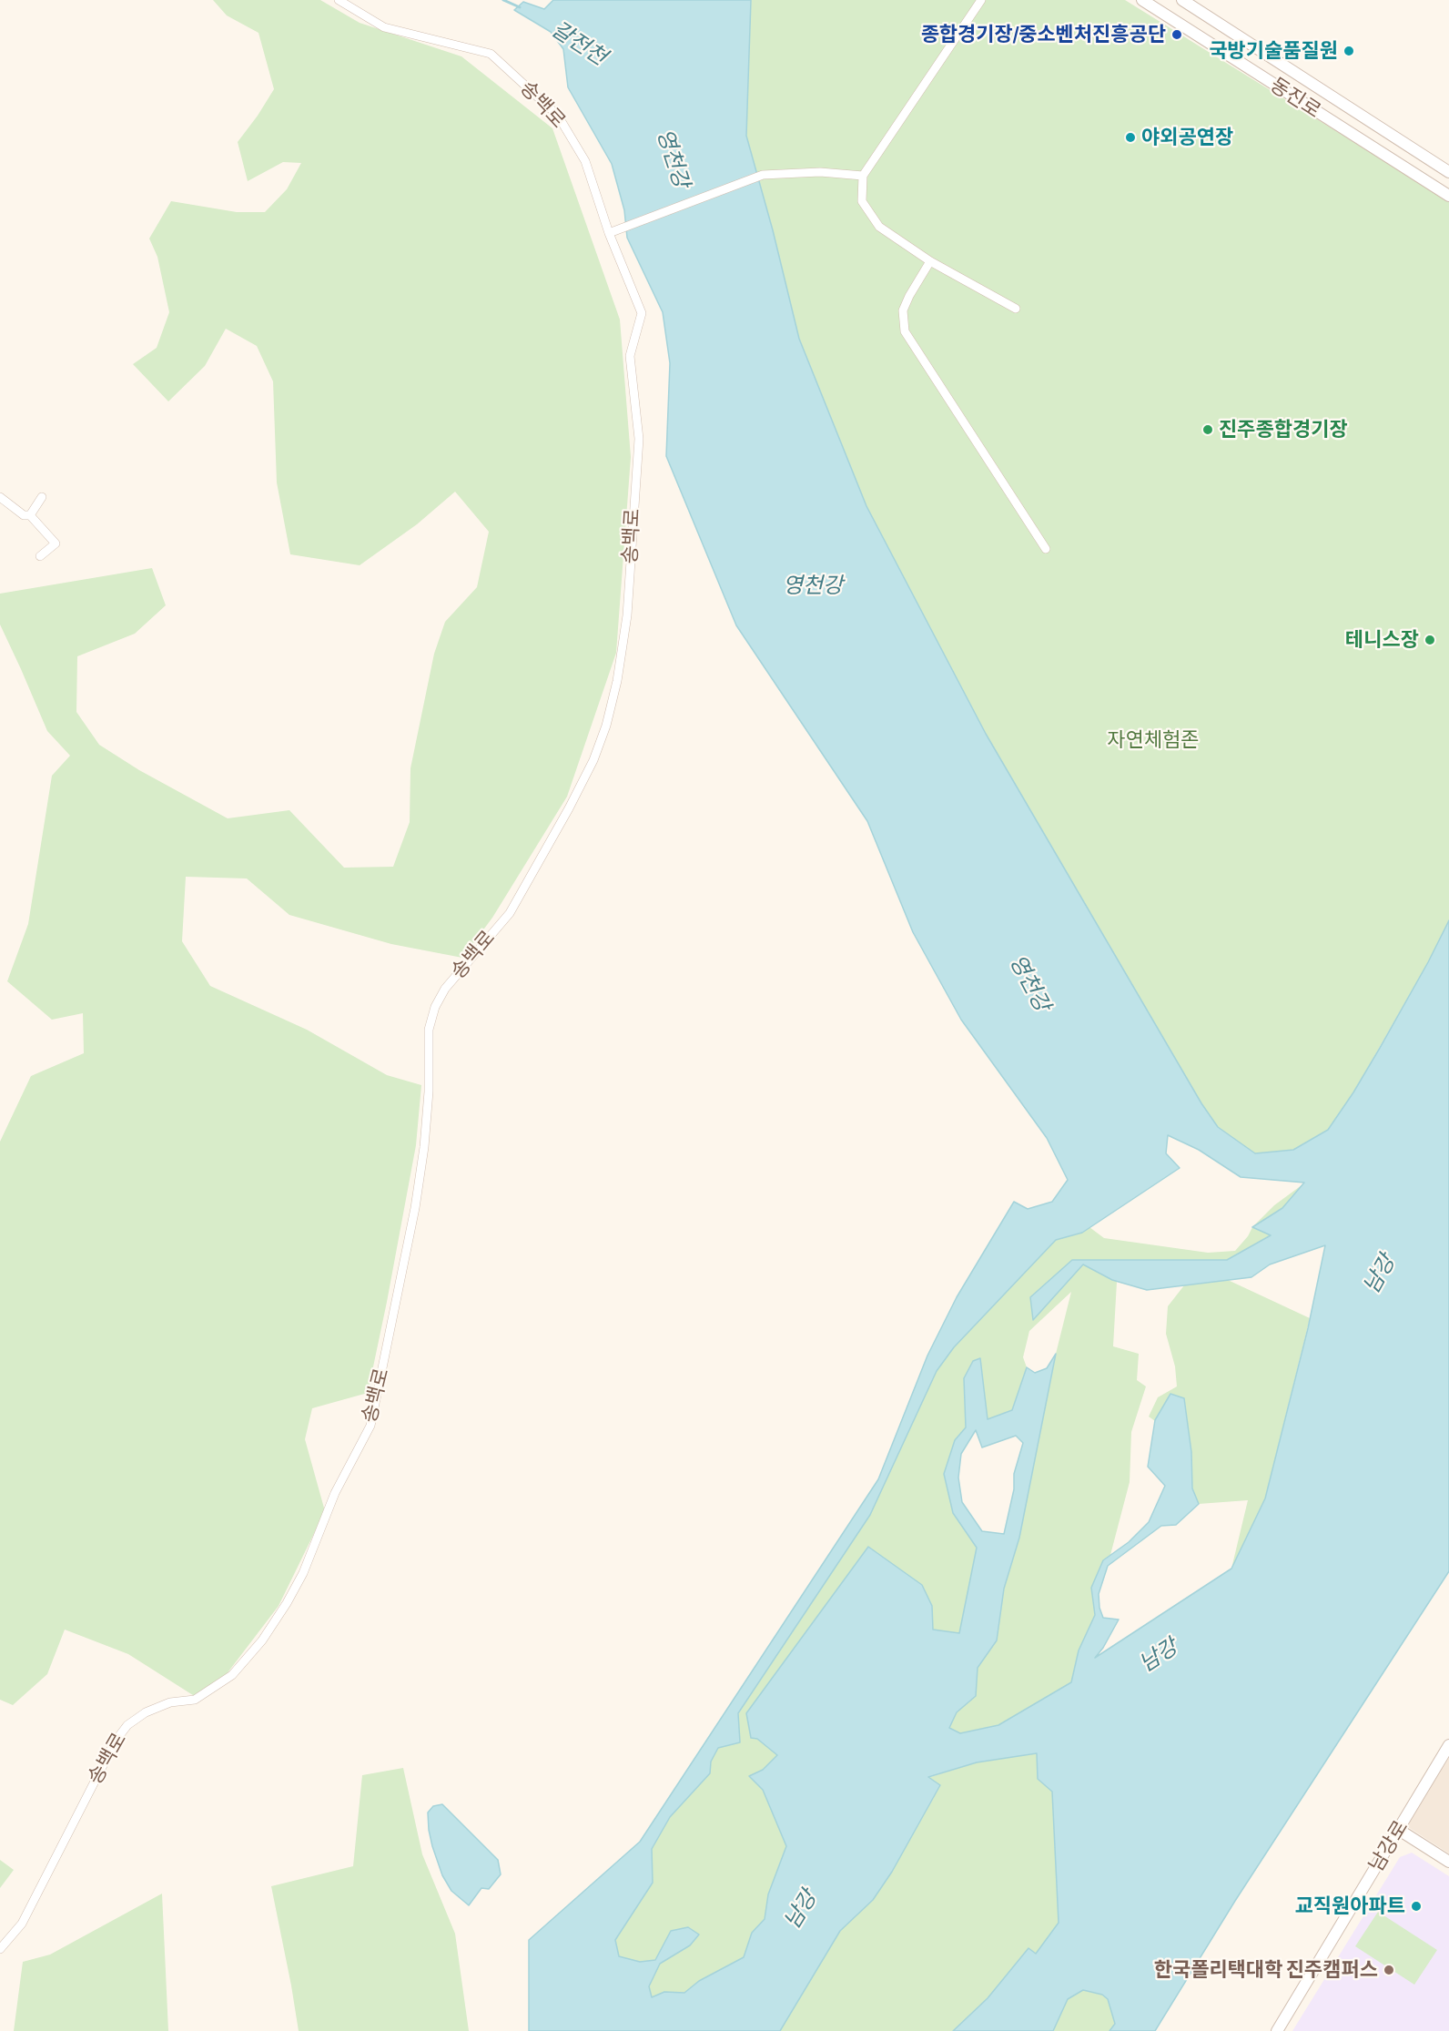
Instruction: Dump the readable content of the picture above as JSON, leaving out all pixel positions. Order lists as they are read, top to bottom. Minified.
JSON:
{"streets":{"street":["동진로","송백로","남강로"]},"water":["갈전천","영천강","남강"],"parks":["자연체험존"],"places":["종합경기장/중소벤처진흥공단","국방기술품질원","야외공연장","진주종합경기장","테니스장","교직원아파트","한국폴리택대학 진주캠퍼스"]}
